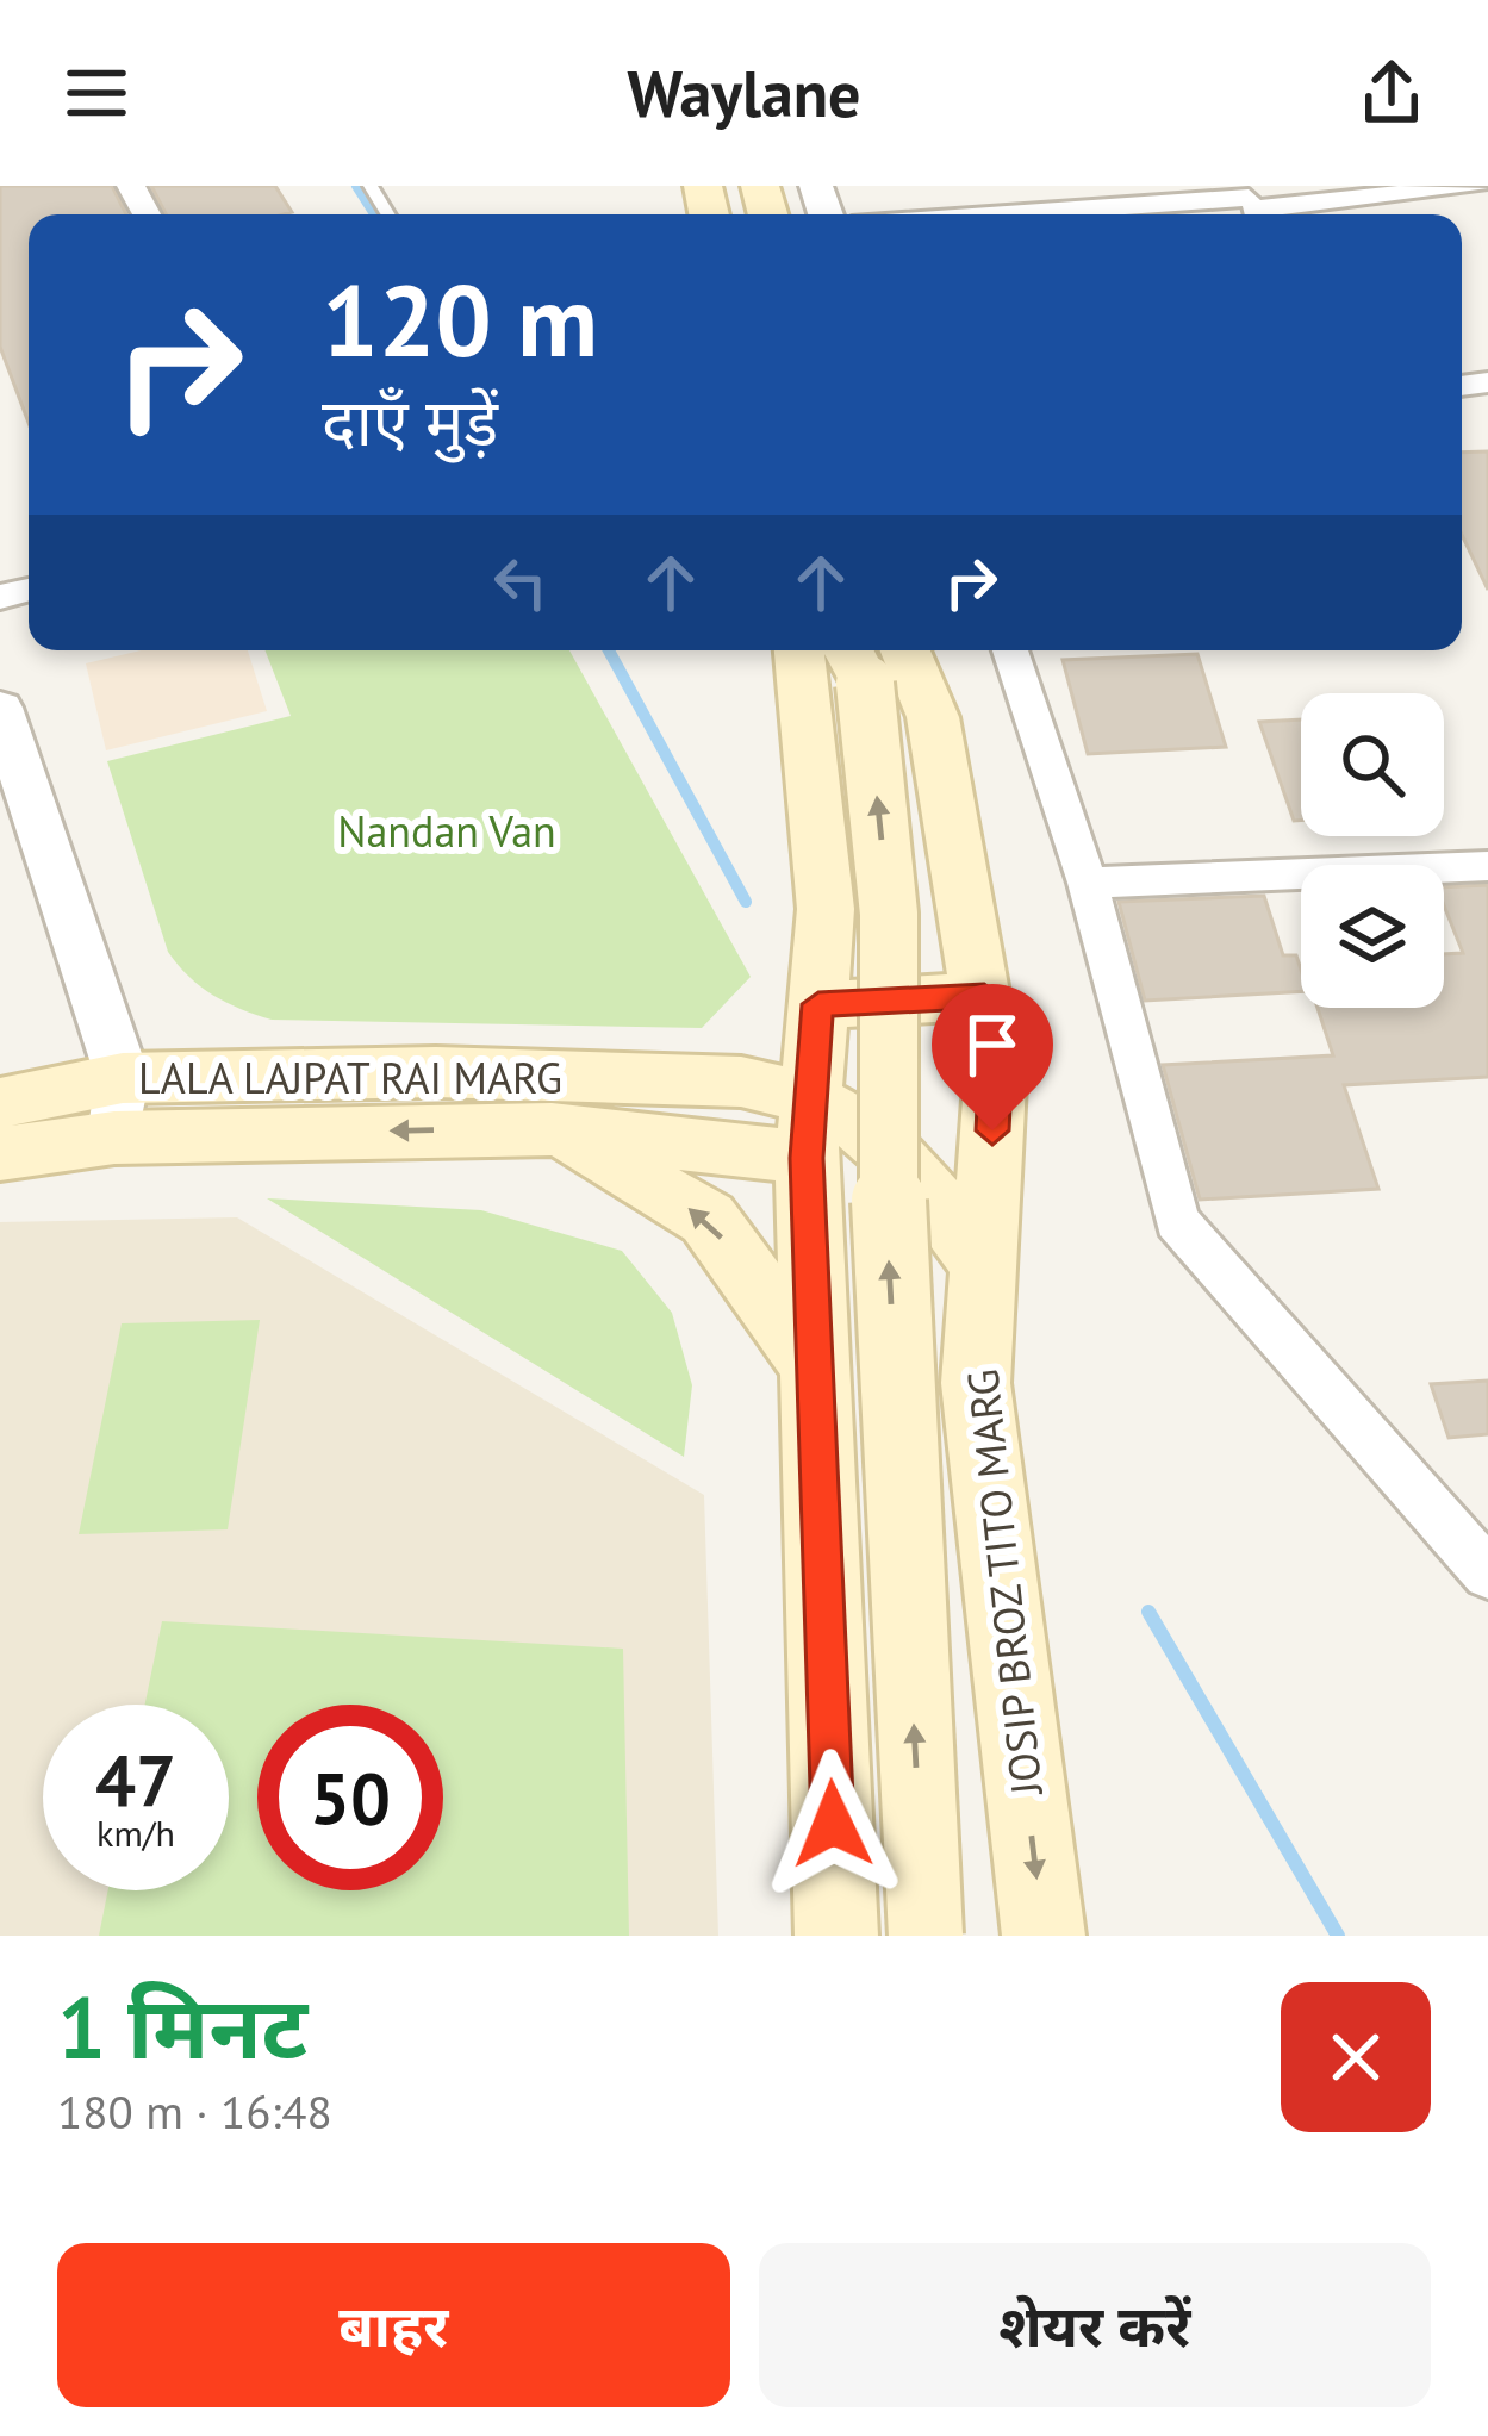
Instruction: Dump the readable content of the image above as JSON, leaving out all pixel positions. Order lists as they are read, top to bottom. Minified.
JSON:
{"streets":{"main road":["LALA LAJPAT RAI MARG","JOSIP BROZ TITO MARG"]},"parks":["Nandan Van"],"page":{"header":"Waylane","turn":["120 m","दाएँ मुड़ें"],"speed":"47 km/h","limit":"50","heading":["1 मिनट","180 m · 16:48"],"buttons":["बाहर","शेयर करें"]}}
